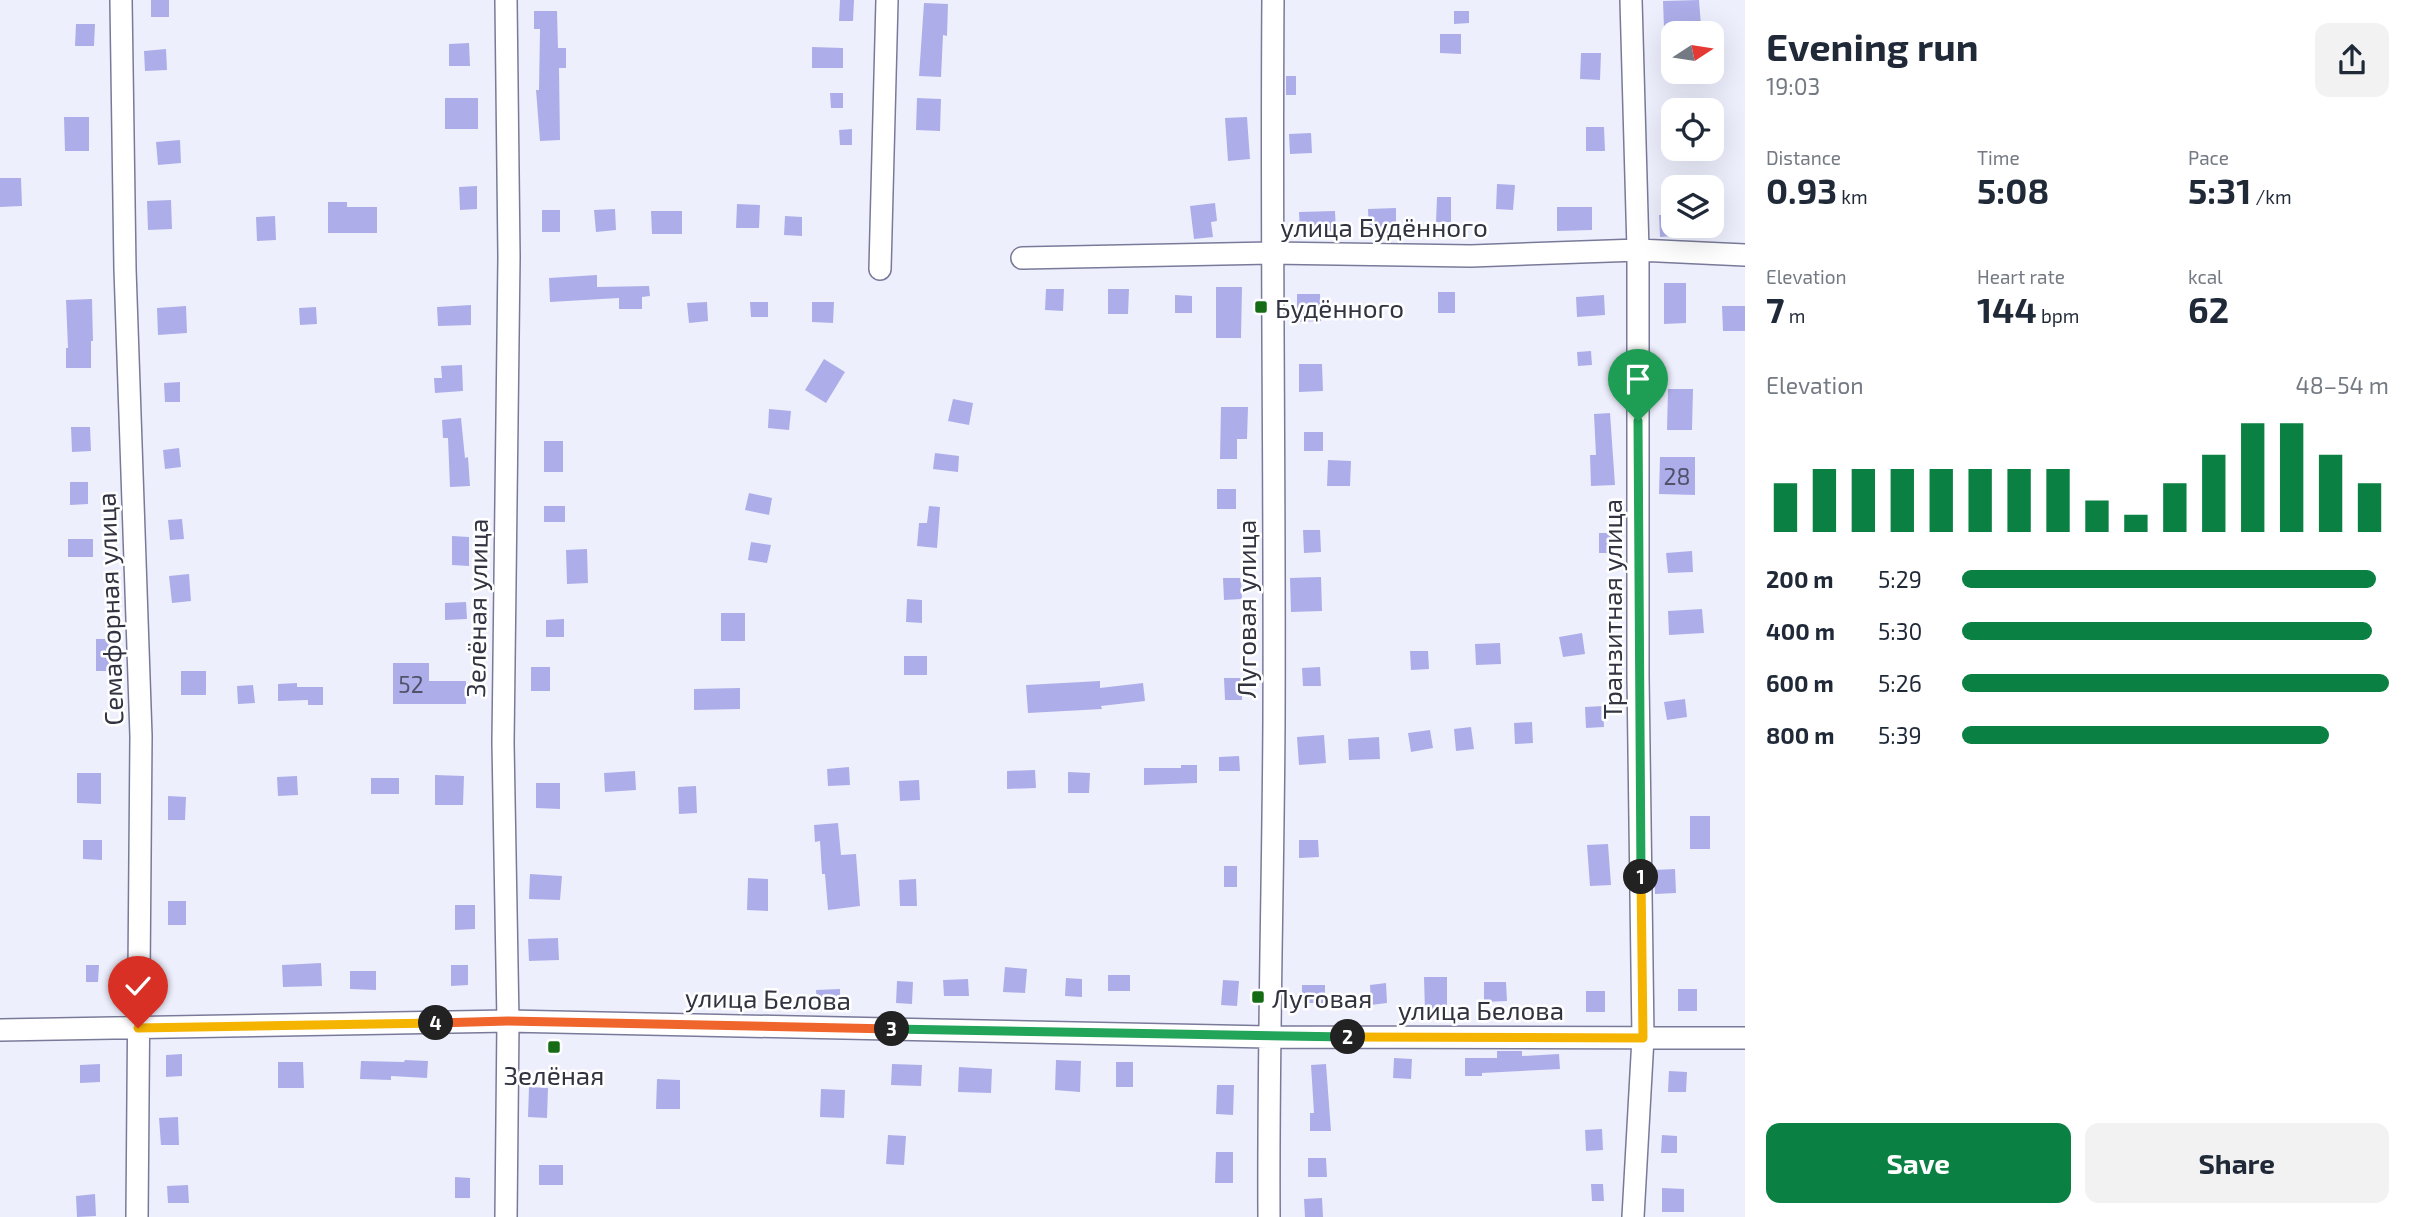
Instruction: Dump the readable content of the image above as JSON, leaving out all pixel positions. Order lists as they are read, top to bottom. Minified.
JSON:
{"streets":{"street":["улица Будённого","Зелёная улица","Семафорная улица","Луговая улица","Транзитная улица","улица Белова"]},"crossings":[["улица Будённого","Луговая улица"],["улица Будённого","Транзитная улица"],["Зелёная улица","улица Белова"],["Семафорная улица","улица Белова"],["Луговая улица","улица Белова"],["Транзитная улица","улица Белова"]],"places":{"transit":["Будённого","Луговая","Зелёная"]},"house_numbers":["28","52"],"north":"right","page":{"heading":["Evening run","19:03"],"stats":[["Distance","0.93 km"],["Time","5:08"],["Pace","5:31 /km"],["Elevation","7 m"],["Heart rate","144 bpm"],["kcal","62"]],"chart":["Elevation","48–54 m"],"list":[{"name":"200 m","note":"5:29"},{"name":"400 m","note":"5:30"},{"name":"600 m","note":"5:26"},{"name":"800 m","note":"5:39"}],"pins":["1","4","3","2"],"buttons":["Save","Share"]}}
